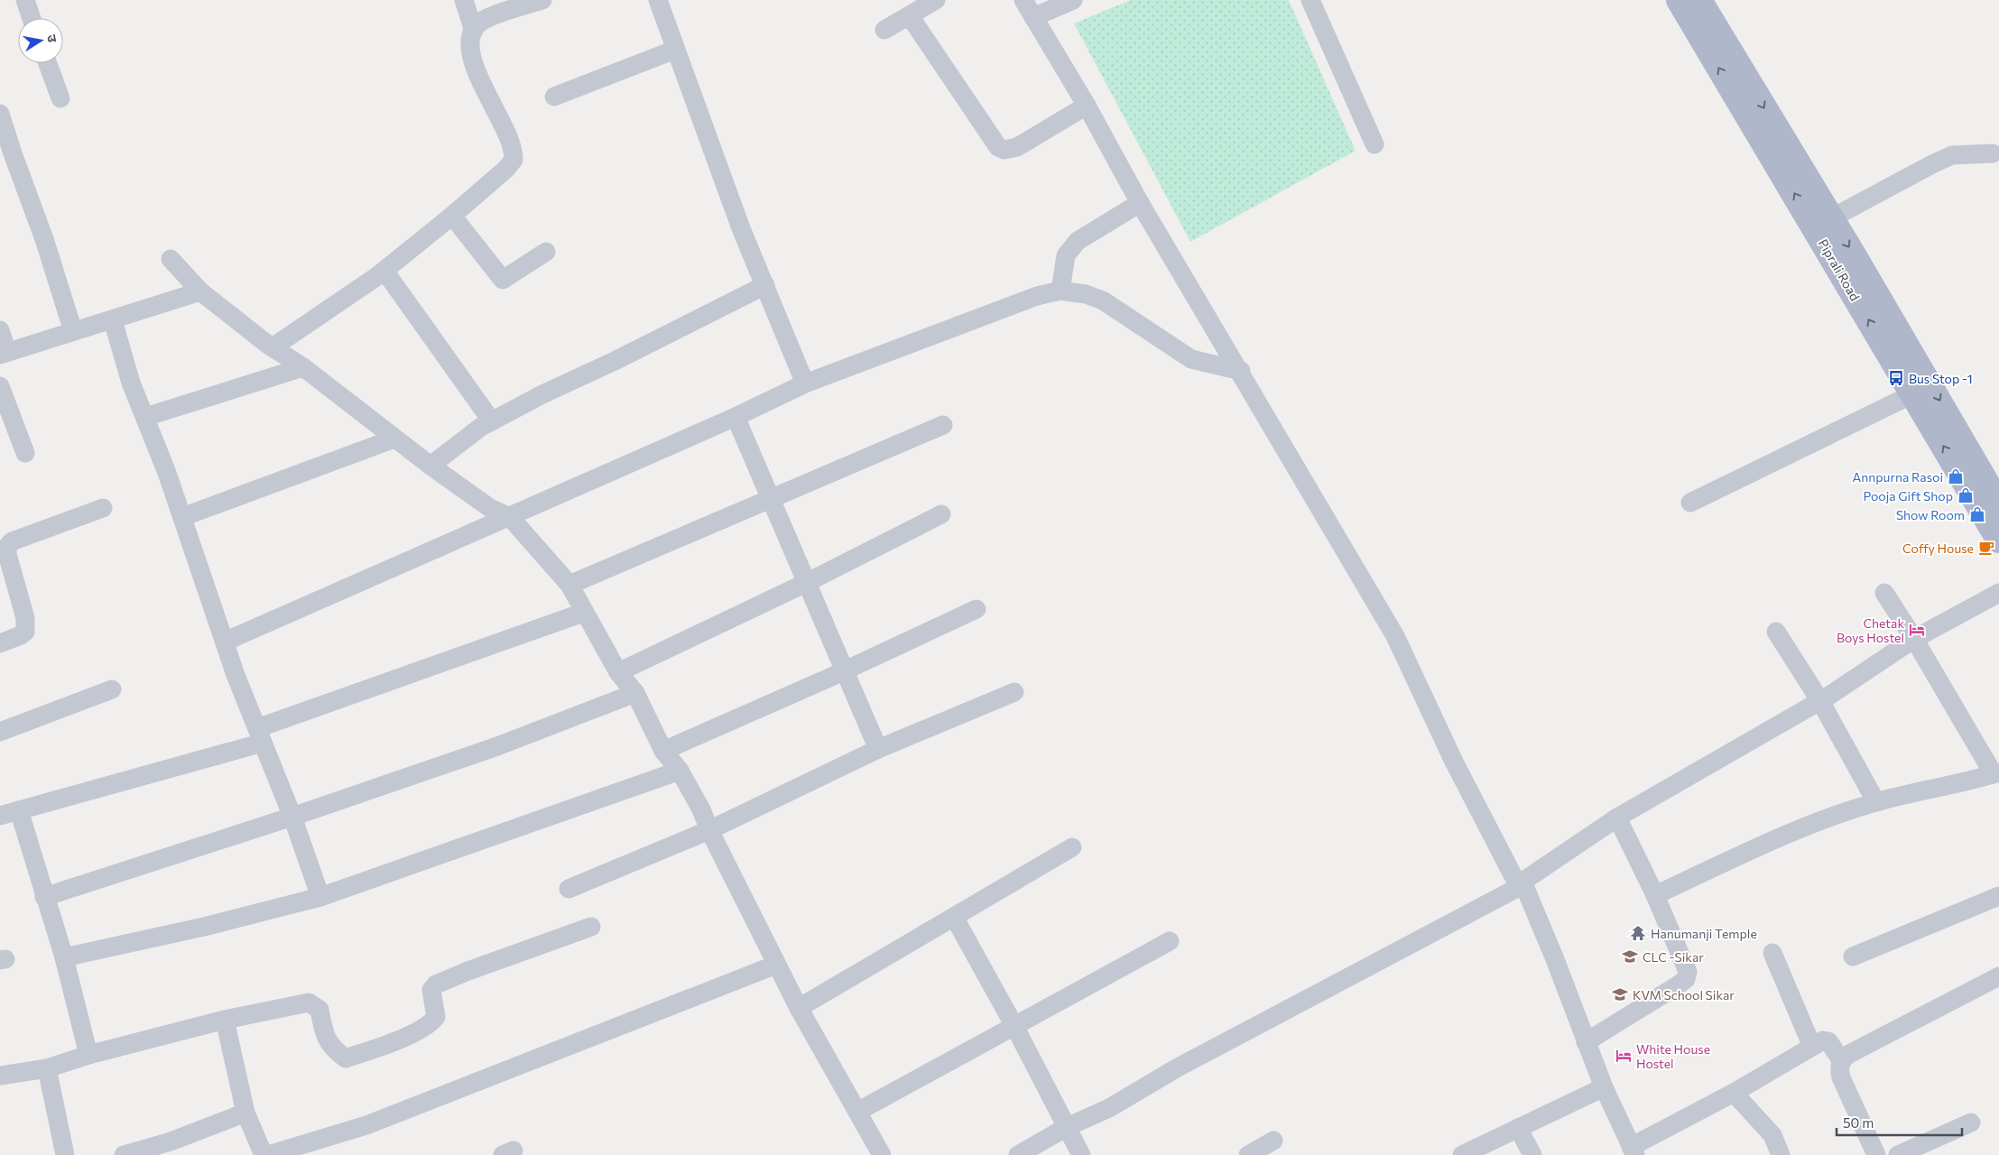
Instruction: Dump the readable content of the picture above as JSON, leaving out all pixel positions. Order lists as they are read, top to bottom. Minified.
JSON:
{"streets":{"main road":["Piprali Road"]},"places":{"bus stop":["Bus Stop -1"],"shop":["Annpurna Rasoi","Pooja Gift Shop","Show Room"],"cafe":["Coffy House"],"hotel":["Chetak Boys Hostel","White House Hostel"],"temple":["Hanumanji Temple"],"school or university":["CLC -Sikar","KVM School Sikar"]},"scale_bar":"50 m","north":"right"}
